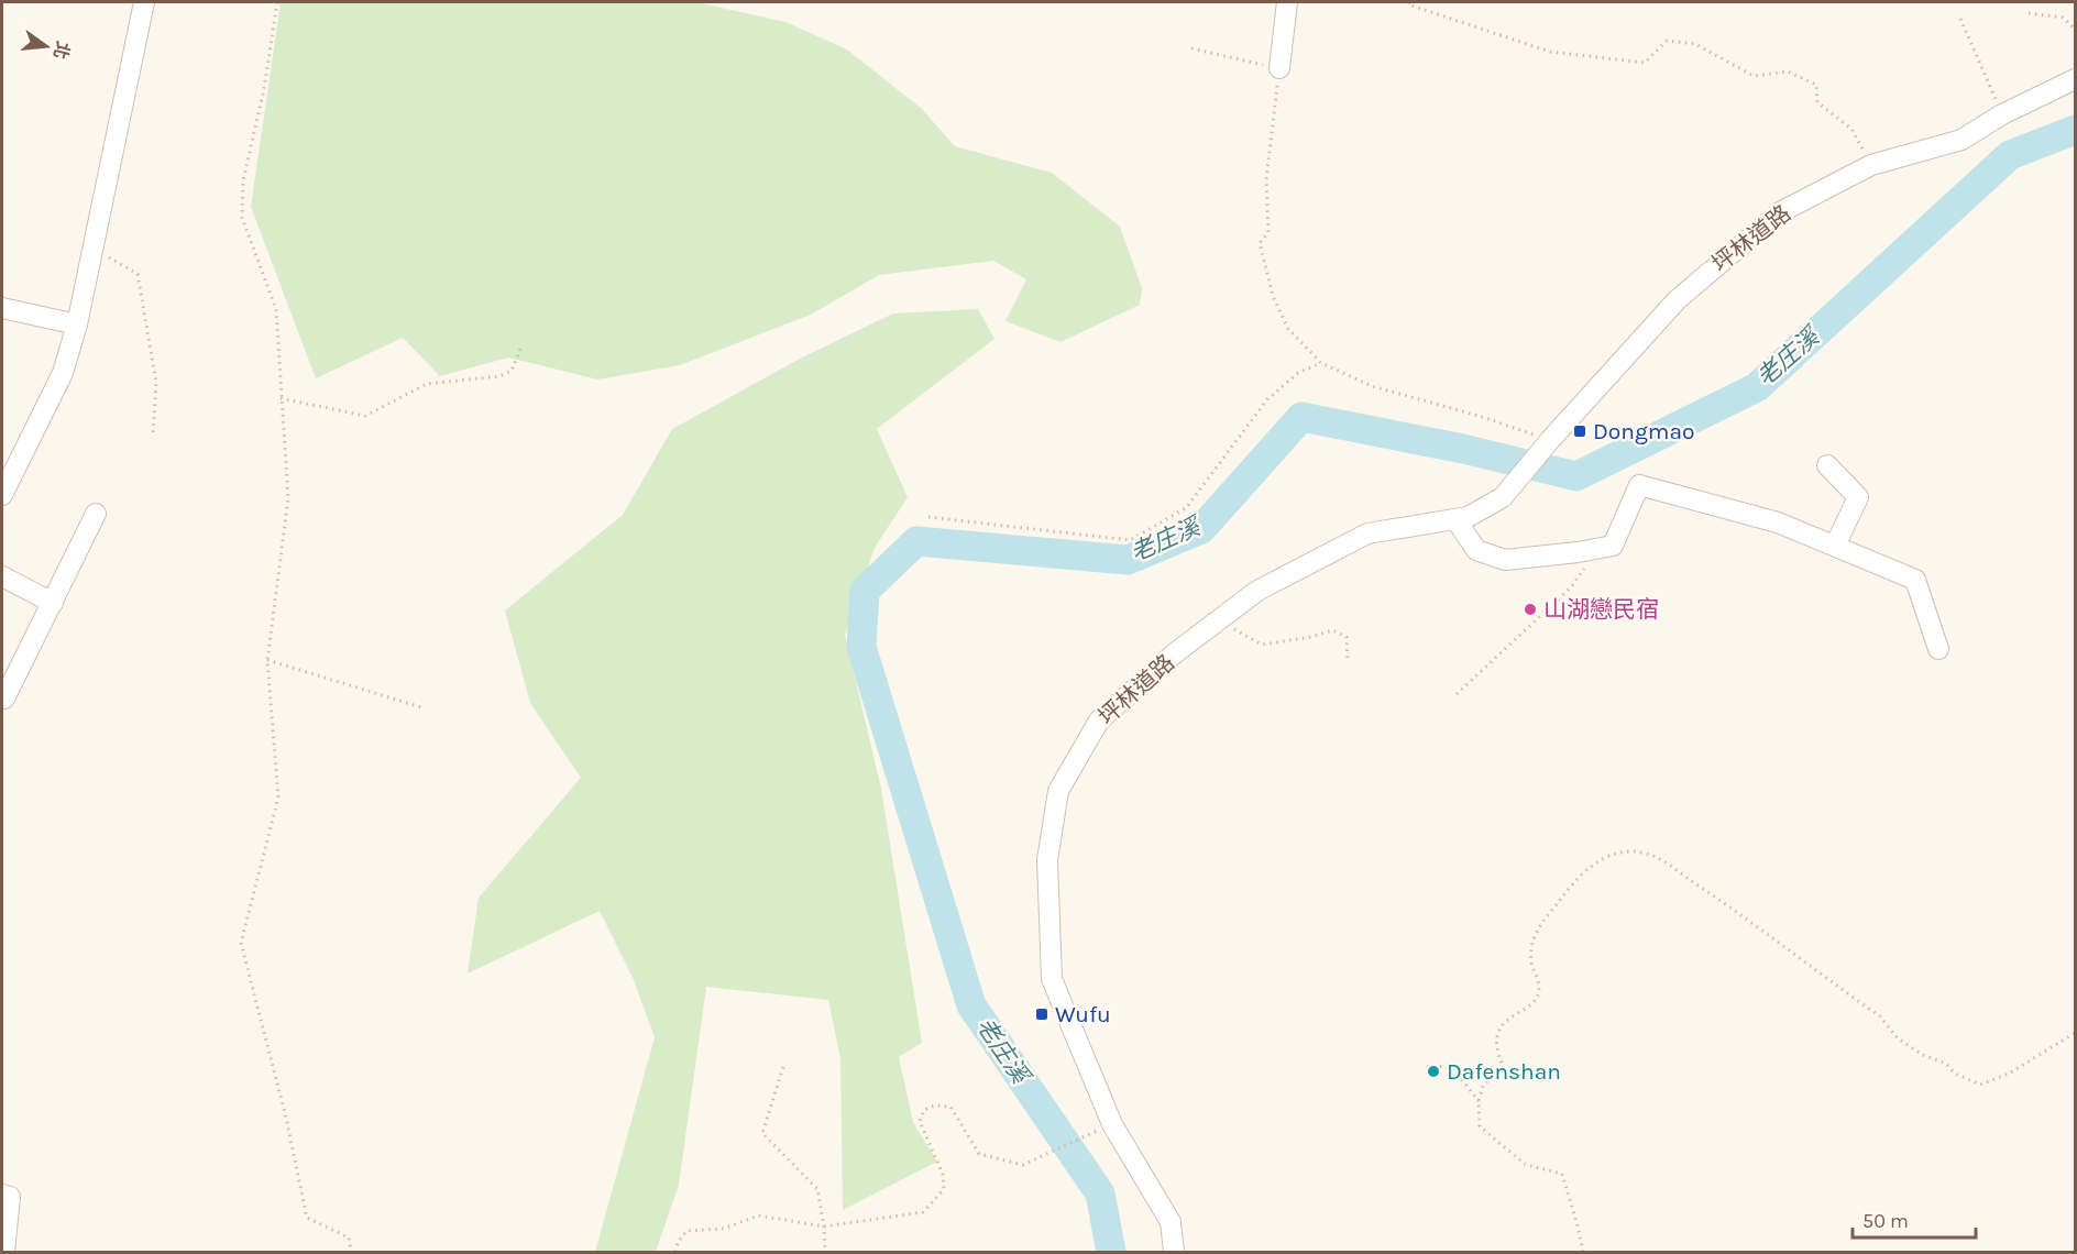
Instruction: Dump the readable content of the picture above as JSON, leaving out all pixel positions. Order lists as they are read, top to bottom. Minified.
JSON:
{"streets":{"street":["坪林道路"]},"water":["老庄溪"],"places":{"transit":["Dongmao","Wufu"],"other":["山湖戀民宿","Dafenshan"]},"scale_bar":"50 m","north":"right"}
